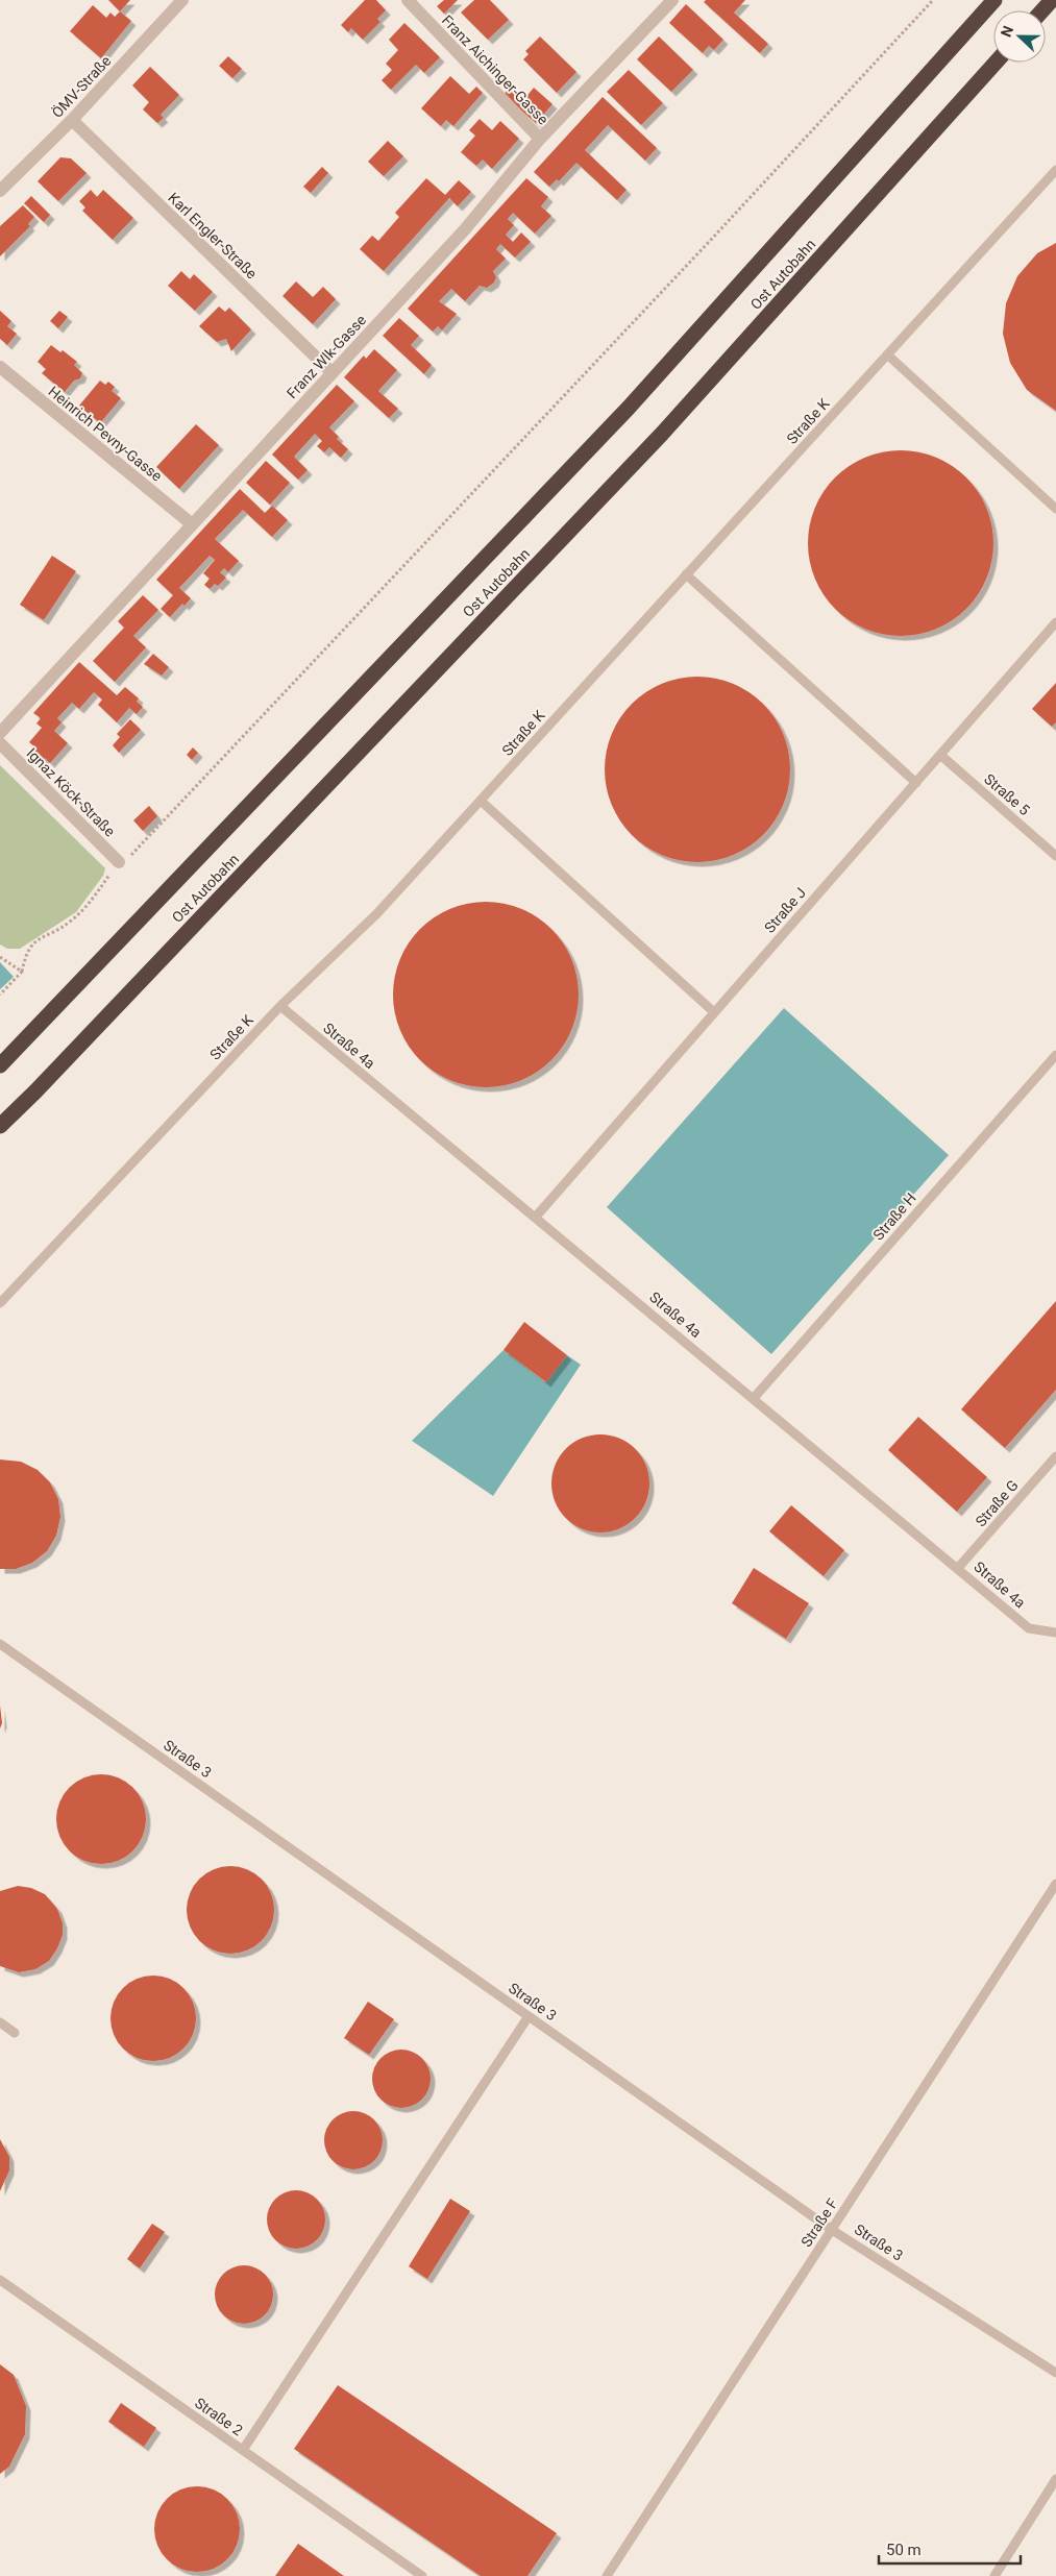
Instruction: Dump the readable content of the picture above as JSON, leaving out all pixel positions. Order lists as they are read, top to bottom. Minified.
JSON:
{"streets":{"highway":["Ost Autobahn"],"street":["Franz Aichinger-Gasse","ÖMV-Straße","Karl Engler-Straße","Franz Wlk-Gasse","Heinrich Pevny-Gasse","Ignaz Köck-Straße"],"lane":["Straße K","Straße 5","Straße J","Straße 4a","Straße H","Straße G","Straße 3","Straße F","Straße 2"]},"crossings":[["Franz Aichinger-Gasse","Franz Wlk-Gasse"],["ÖMV-Straße","Karl Engler-Straße"],["Karl Engler-Straße","Franz Wlk-Gasse"],["Franz Wlk-Gasse","Heinrich Pevny-Gasse"],["Straße K","Straße 4a"],["Straße 5","Straße J"],["Straße J","Straße 4a"],["Straße 4a","Straße H"],["Straße 4a","Straße G"],["Straße 3","Straße F"]],"scale_bar":"50 m","north":"left"}
